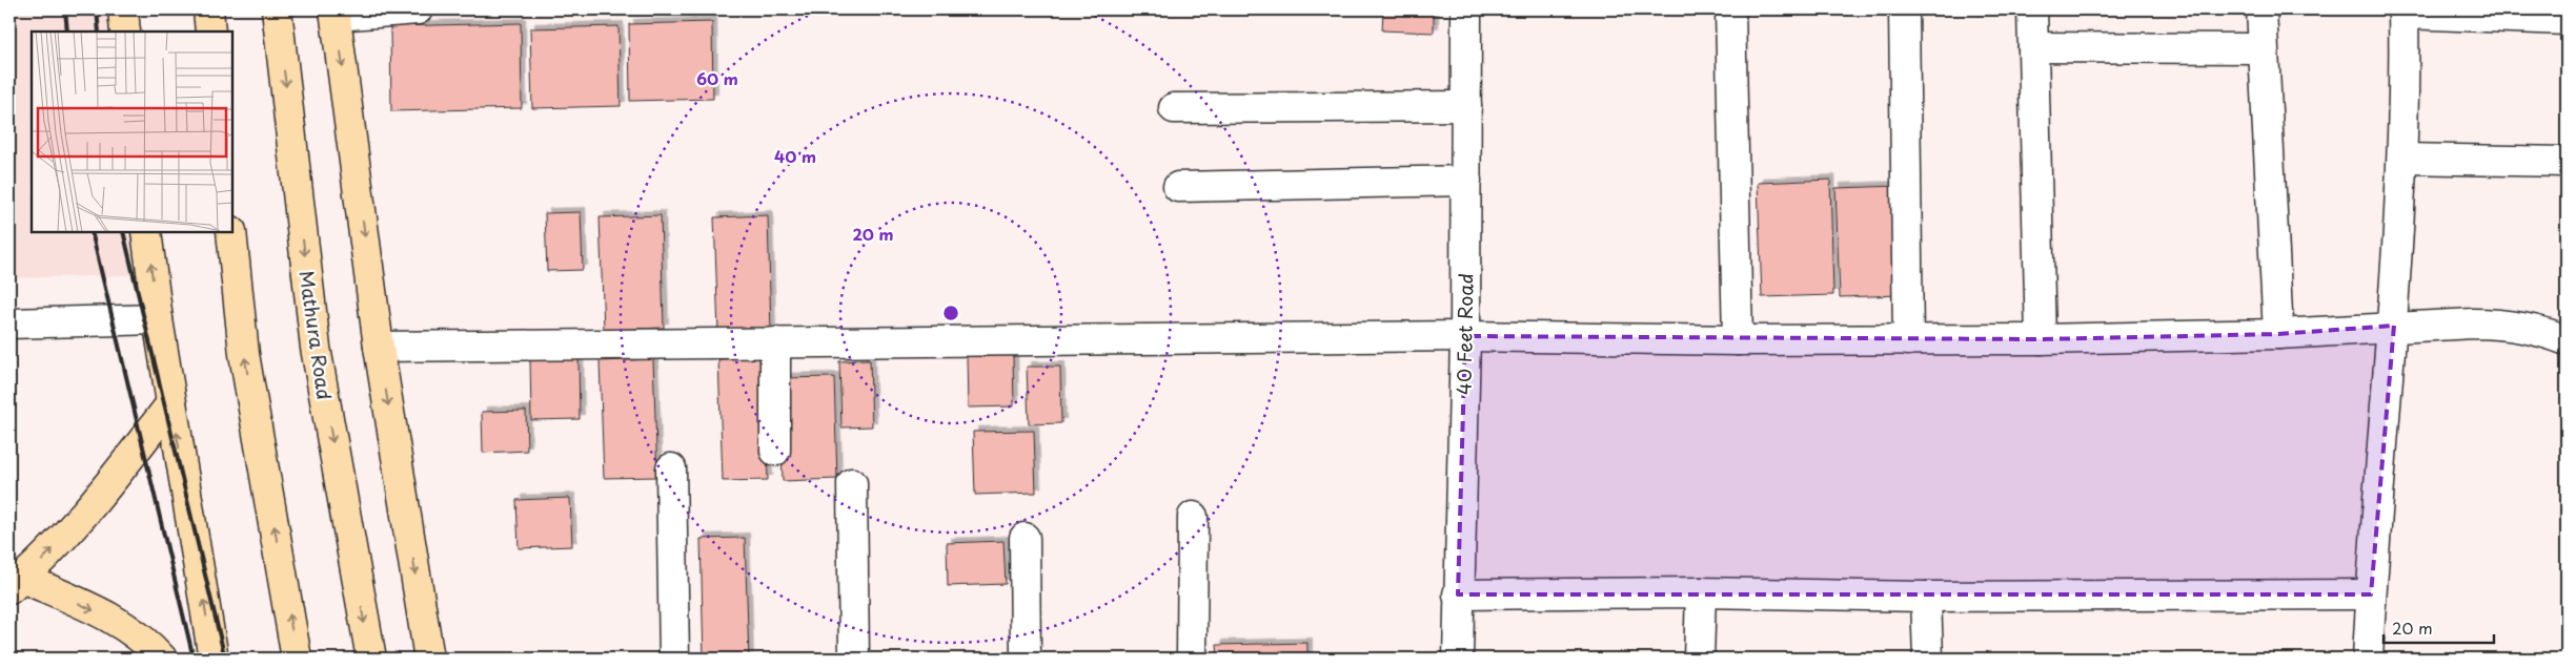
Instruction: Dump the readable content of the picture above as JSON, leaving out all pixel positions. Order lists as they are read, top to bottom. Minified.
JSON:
{"streets":{"main road":["Mathura Road"],"street":["40 Feet Road"]},"scale_bar":"20 m","rings":["60 m","40 m","20 m"]}
